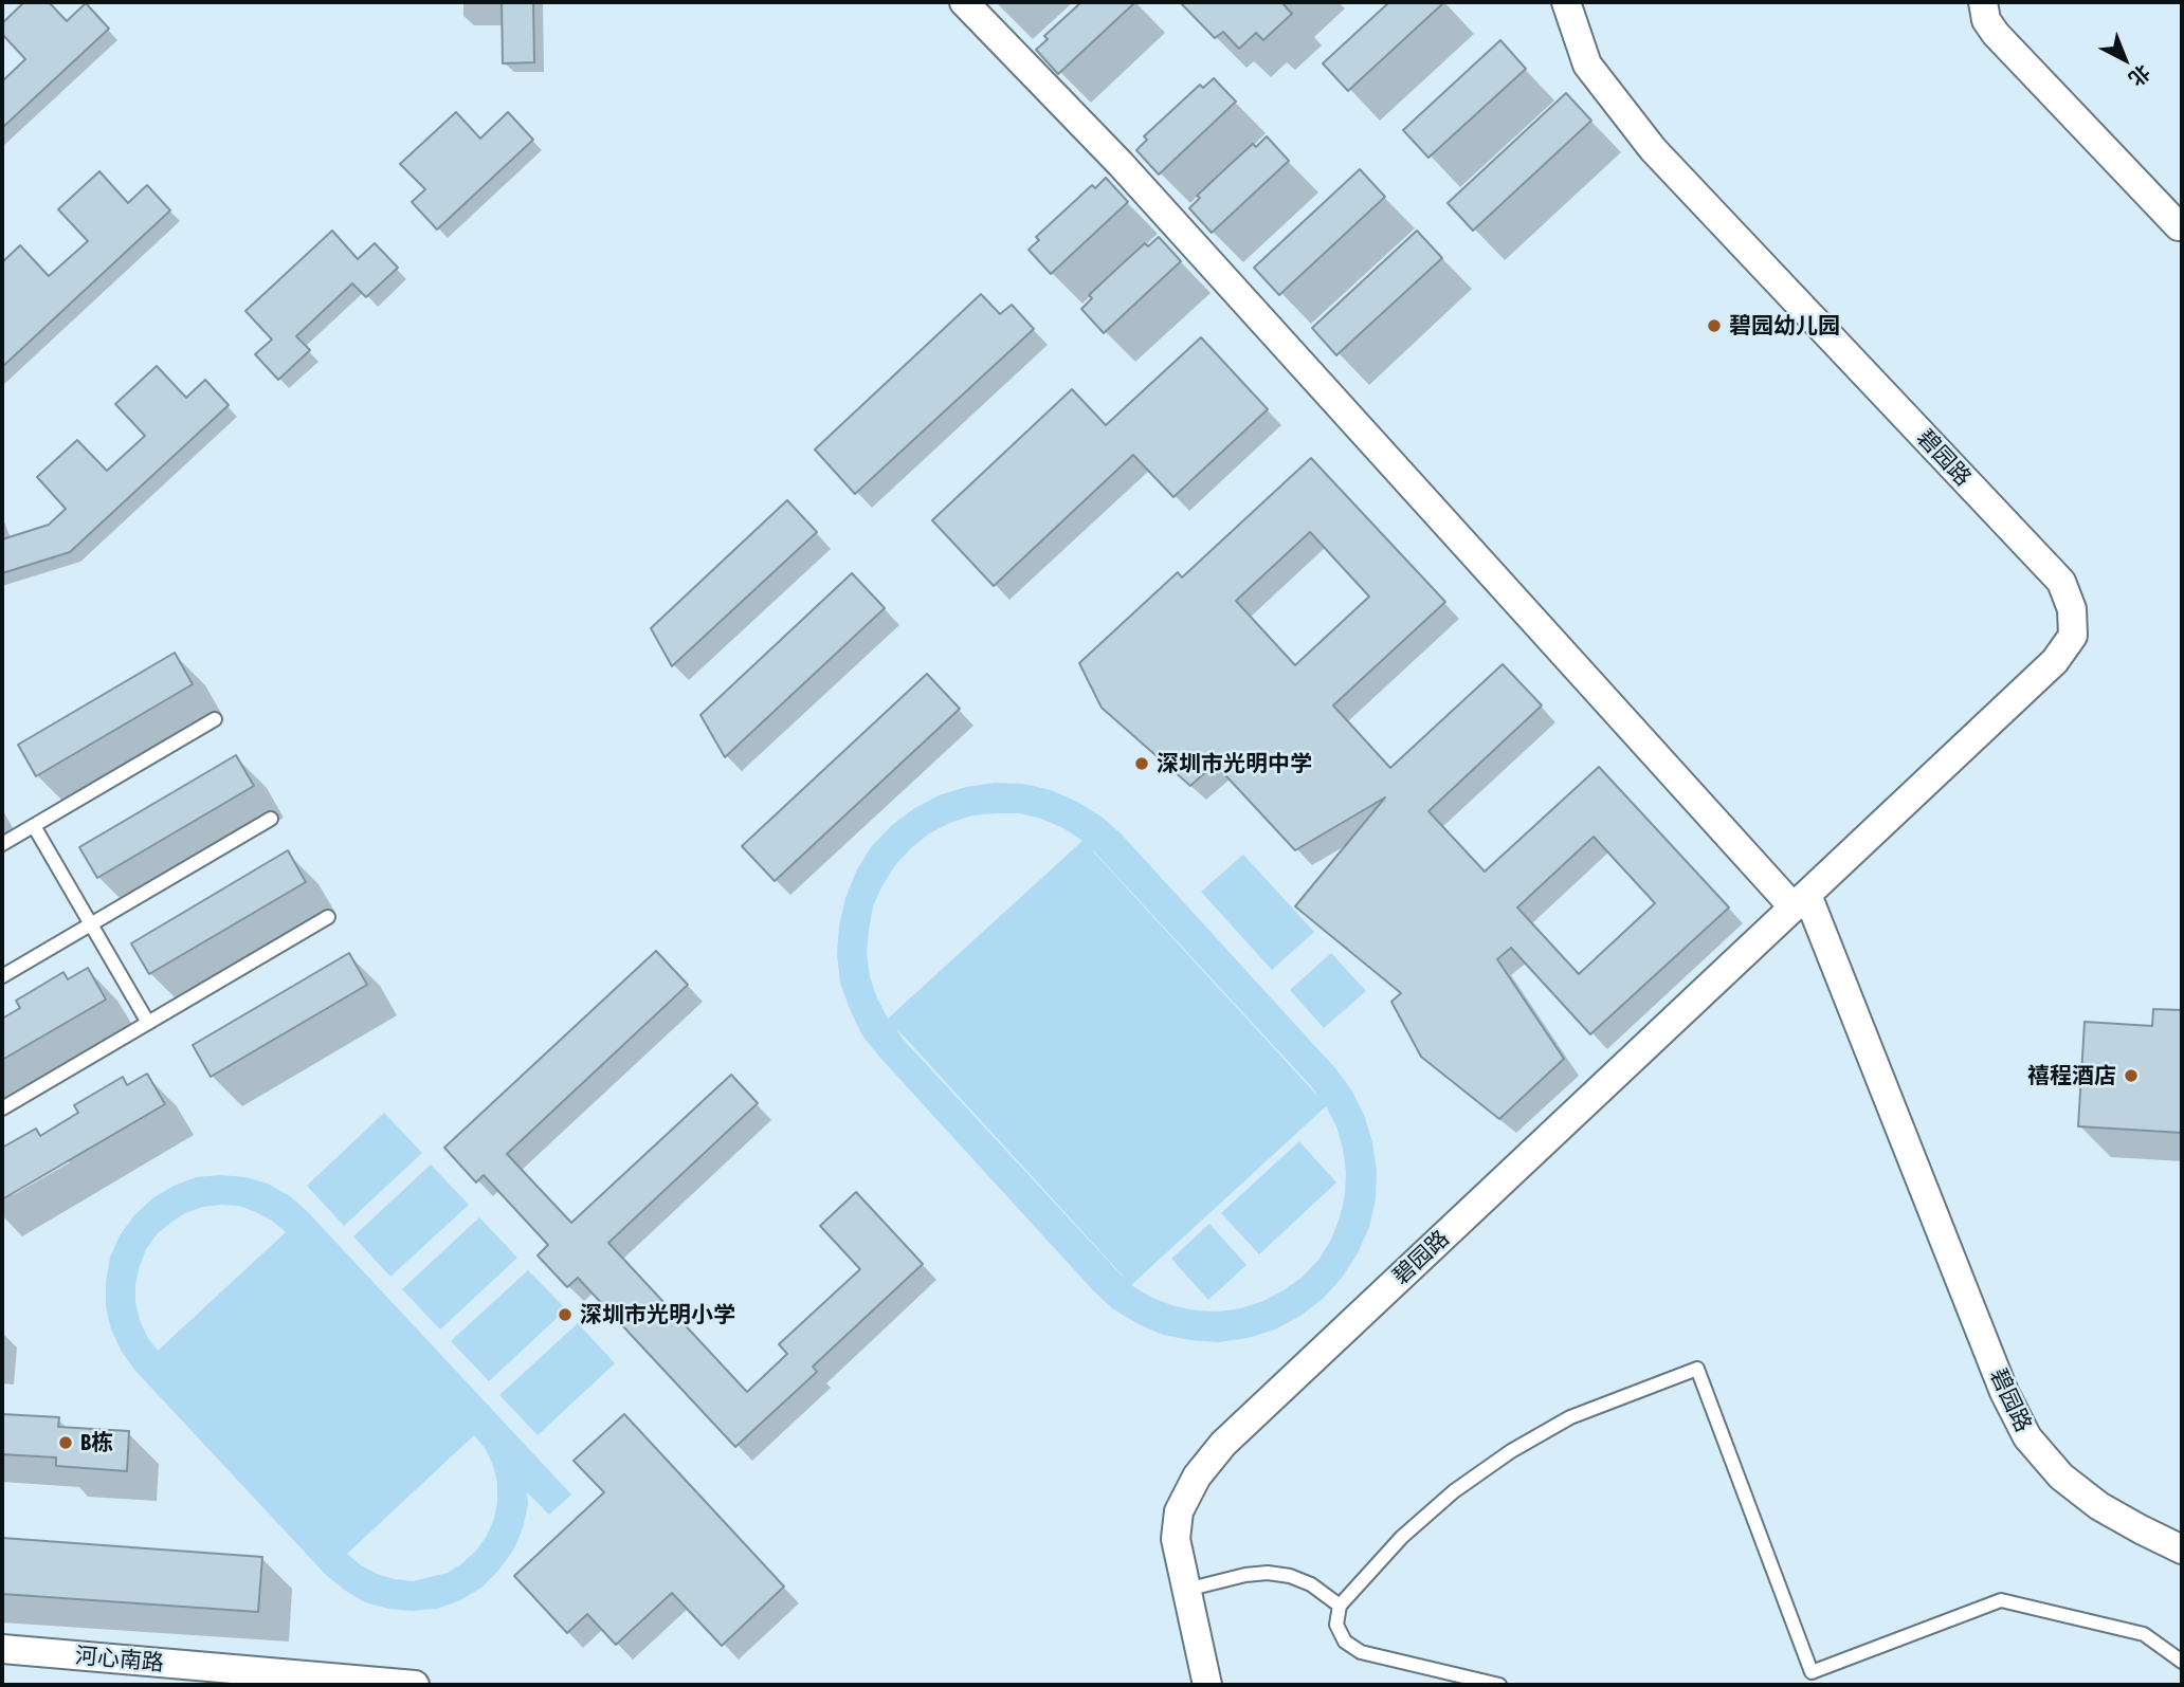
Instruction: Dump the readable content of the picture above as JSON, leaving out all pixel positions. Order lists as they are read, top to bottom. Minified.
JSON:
{"streets":{"street":["碧园路","河心南路"]},"places":["碧园幼儿园","深圳市光明中学","禧程酒店","深圳市光明小学","B栋"],"north":"bottom right"}
